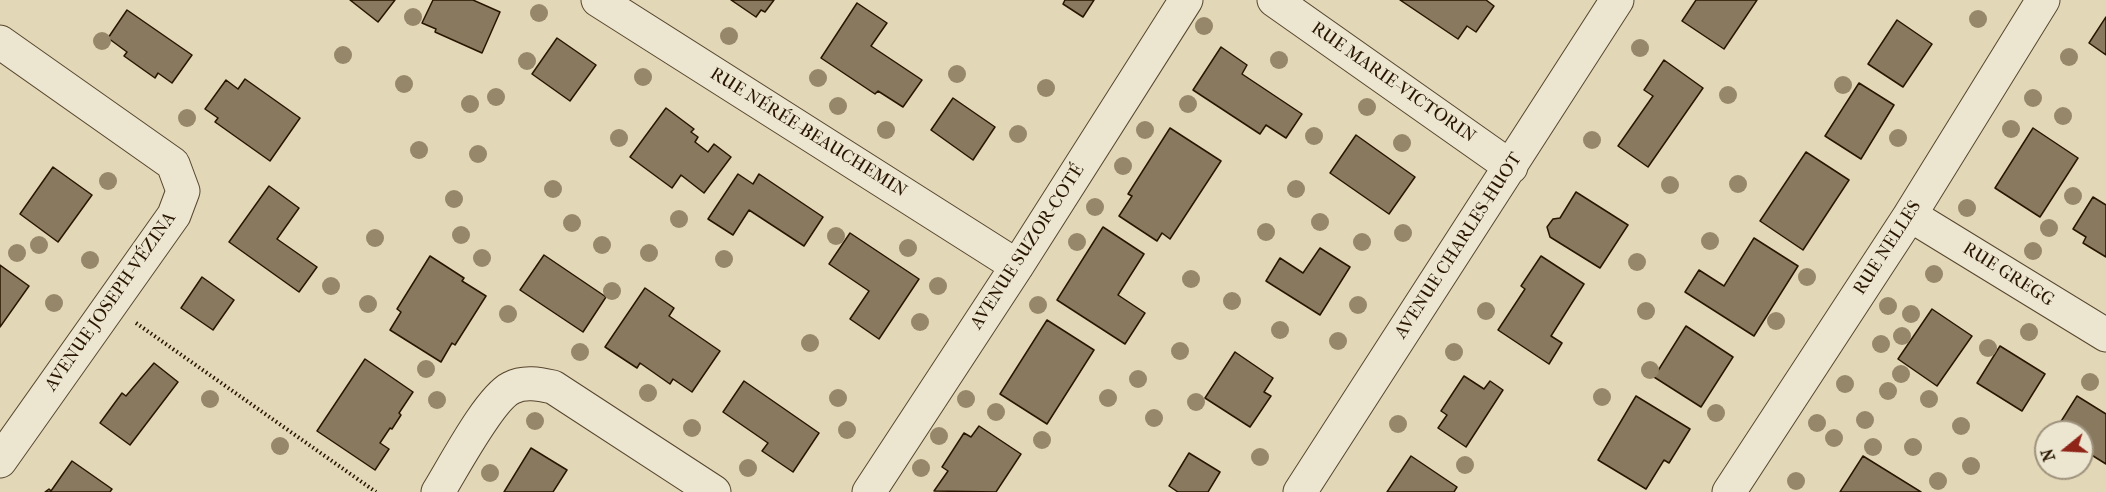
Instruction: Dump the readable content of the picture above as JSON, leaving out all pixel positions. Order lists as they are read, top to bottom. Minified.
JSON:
{"streets":{"street":["RUE MARIE-VICTORIN","RUE NÉRÉE-BEAUCHEMIN","AVENUE CHARLES-HUOT","AVENUE SUZOR-COTÉ","RUE NELLES","RUE GREGG","AVENUE JOSEPH-VÉZINA"]},"crossings":[["RUE MARIE-VICTORIN","AVENUE CHARLES-HUOT"],["RUE NÉRÉE-BEAUCHEMIN","AVENUE SUZOR-COTÉ"],["RUE NELLES","RUE GREGG"]],"north":"left"}
